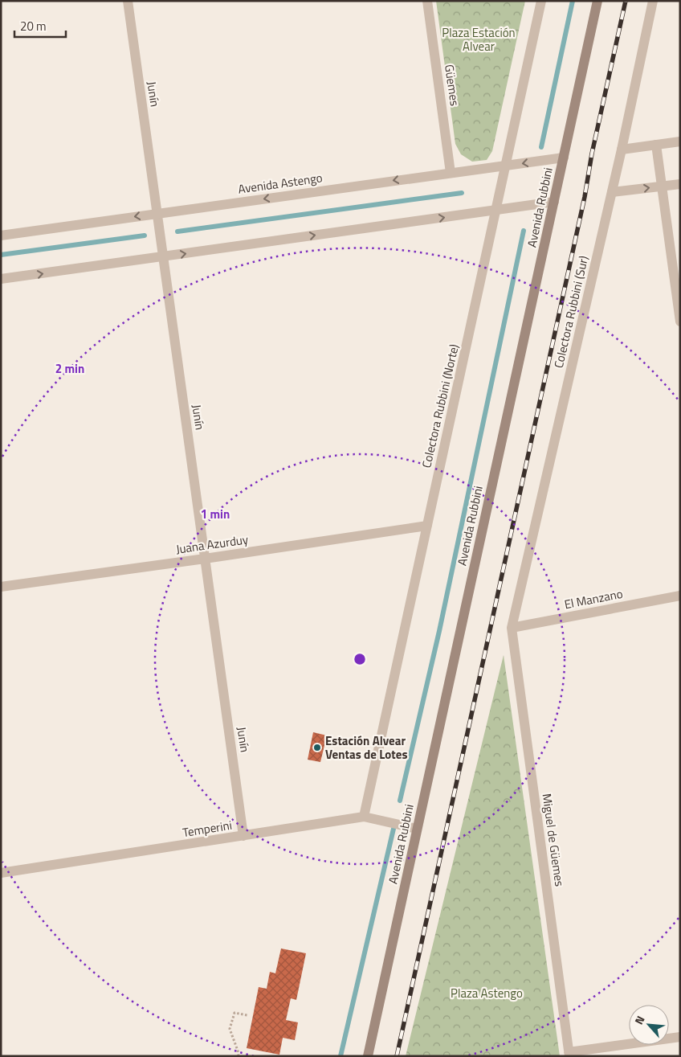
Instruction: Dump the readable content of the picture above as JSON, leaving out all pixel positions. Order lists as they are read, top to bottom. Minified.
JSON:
{"streets":{"main road":["Avenida Rubbini"],"street":["Güemes","Junín","Avenida Astengo","Colectora Rubbini (Sur)","Colectora Rubbini (Norte)","Juana Azurduy","El Manzano","Temperini","Miguel de Güemes"]},"crossings":[["Güemes","Avenida Astengo"],["Junín","Avenida Astengo"],["Junín","Juana Azurduy"],["Junín","Temperini"],["Avenida Astengo","Avenida Rubbini"],["Avenida Astengo","Colectora Rubbini (Norte)"],["Avenida Rubbini","Temperini"],["Colectora Rubbini (Sur)","El Manzano"],["Colectora Rubbini (Sur)","Miguel de Güemes"],["Colectora Rubbini (Norte)","Juana Azurduy"],["Colectora Rubbini (Norte)","Temperini"],["El Manzano","Miguel de Güemes"]],"parks":["Plaza Estación Alvear","Plaza Astengo"],"places":["Estación Alvear Ventas de Lotes"],"scale_bar":"20 m","north":"top left","rings":["2 min","1 min"]}
